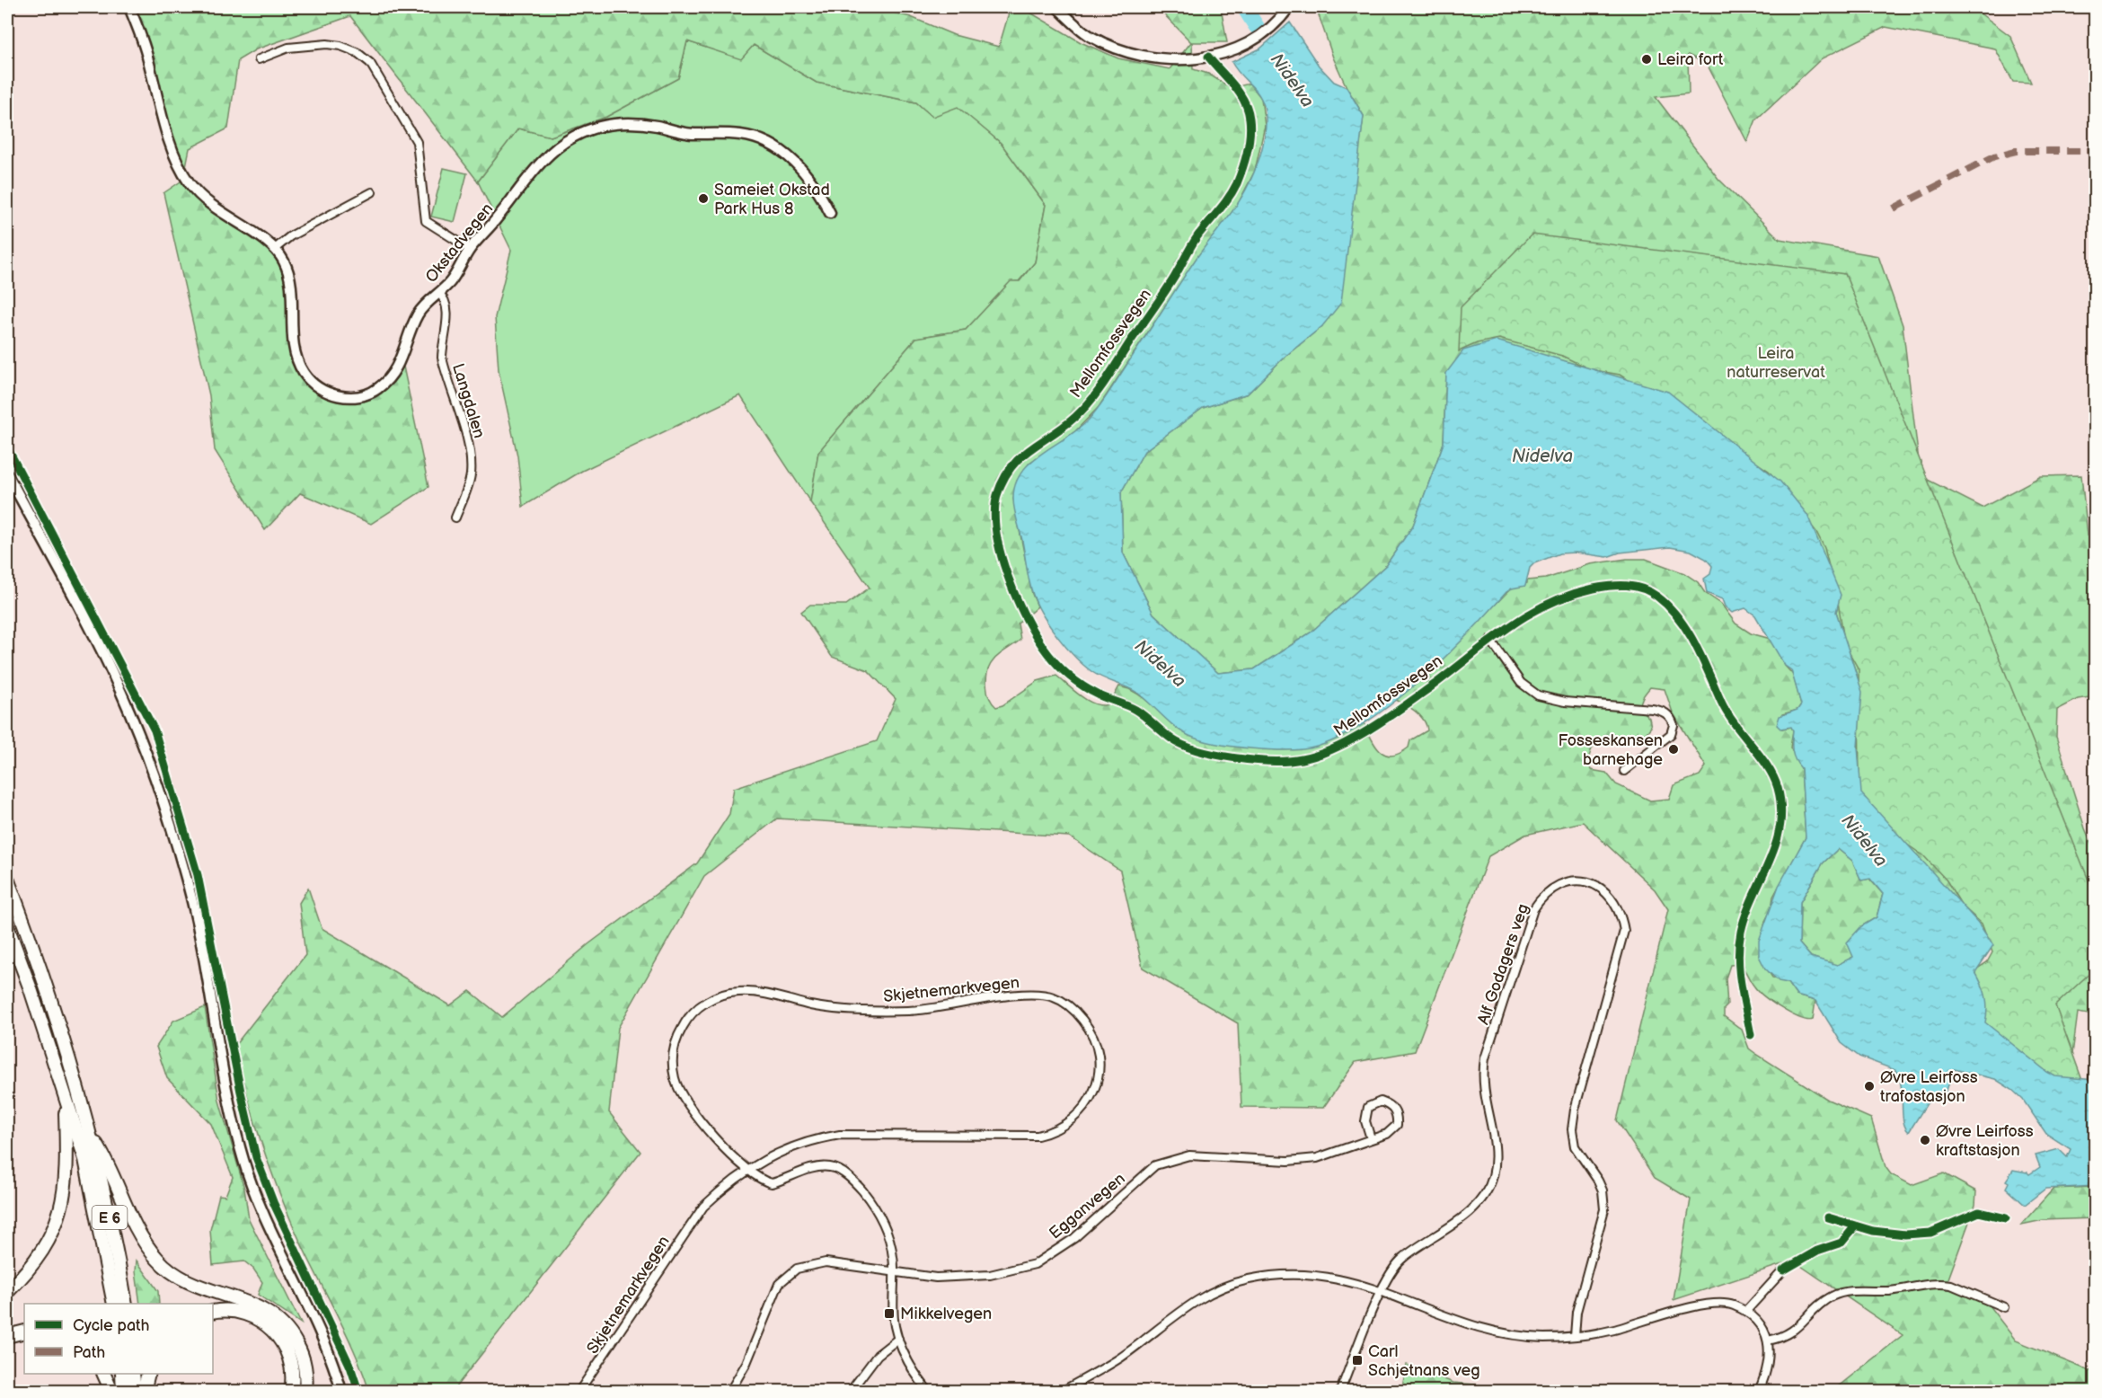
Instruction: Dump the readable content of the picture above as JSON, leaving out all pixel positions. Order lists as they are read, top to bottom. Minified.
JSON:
{"streets":{"highway":["E 6"],"street":["Okstadvegen","Mellomfossvegen","Langdalen","Alf Godagers veg","Skjetnemarkvegen","Egganvegen"]},"crossings":[["Okstadvegen","Langdalen"]],"water":["Nidelva"],"parks":["Leira naturreservat"],"places":{"other":["Leira fort","Sameiet Okstad Park Hus 8","Fosseskansen barnehage","Øvre Leirfoss trafostasjon","Øvre Leirfoss kraftstasjon"],"transit":["Mikkelvegen","Carl Schjetnans veg"]},"legend":["Cycle path","Path"]}
